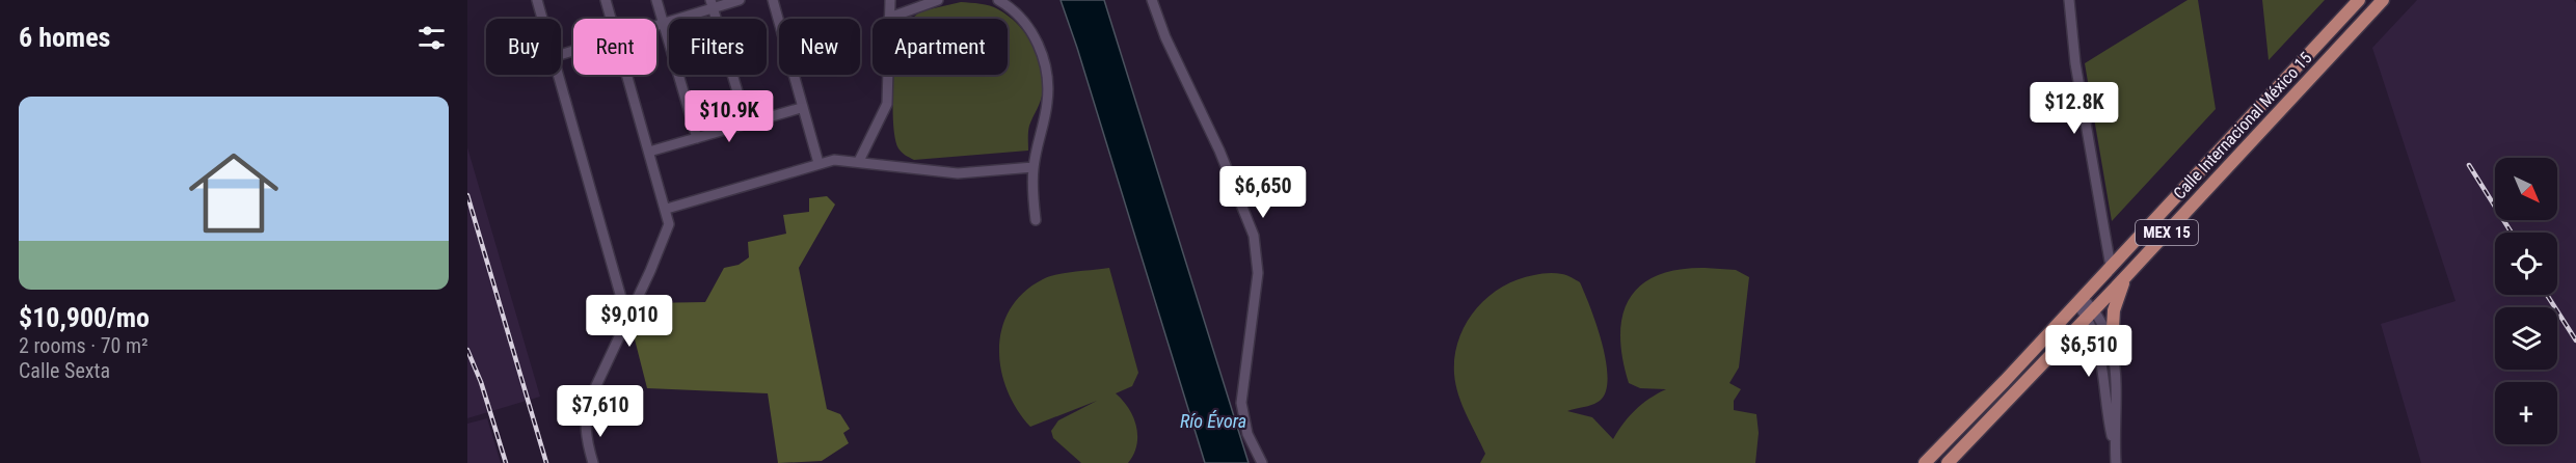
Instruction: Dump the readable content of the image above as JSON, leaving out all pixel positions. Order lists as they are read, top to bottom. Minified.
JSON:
{"streets":{"main road":["Calle Internacional México 15","MEX 15"]},"water":["Río Évora"],"north":"bottom right","page":{"heading":"6 homes","chip":["Buy","Rent","Filters","New","Apartment"],"list":[{"name":"$10,900/mo","note":"2 rooms · 70 m² · Calle Sexta"}],"price":["$12.8K","$10.9K","$6,650","$9,010","$6,510","$7,610"],"map_buttons":"+"}}
